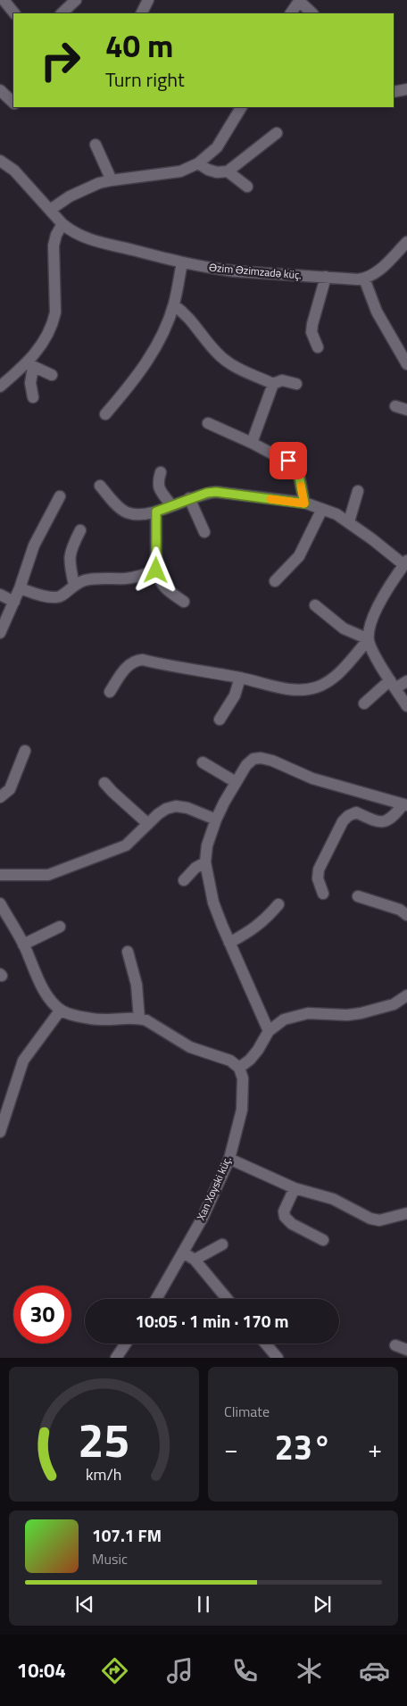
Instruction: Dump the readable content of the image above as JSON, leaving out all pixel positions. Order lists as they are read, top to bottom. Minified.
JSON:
{"streets":{"street":["Əzim Əzimzadə küç.","Xan Xoyski küç."]},"page":{"turn":["40 m","Turn right"],"limit":"30","trip":"10:05 · 1 min · 170 m","tile":"Climate","heat":["−","23°","+"],"song":["107.1 FM","Music"],"tabs":"10:04","gauge":["25","km/h"]}}
